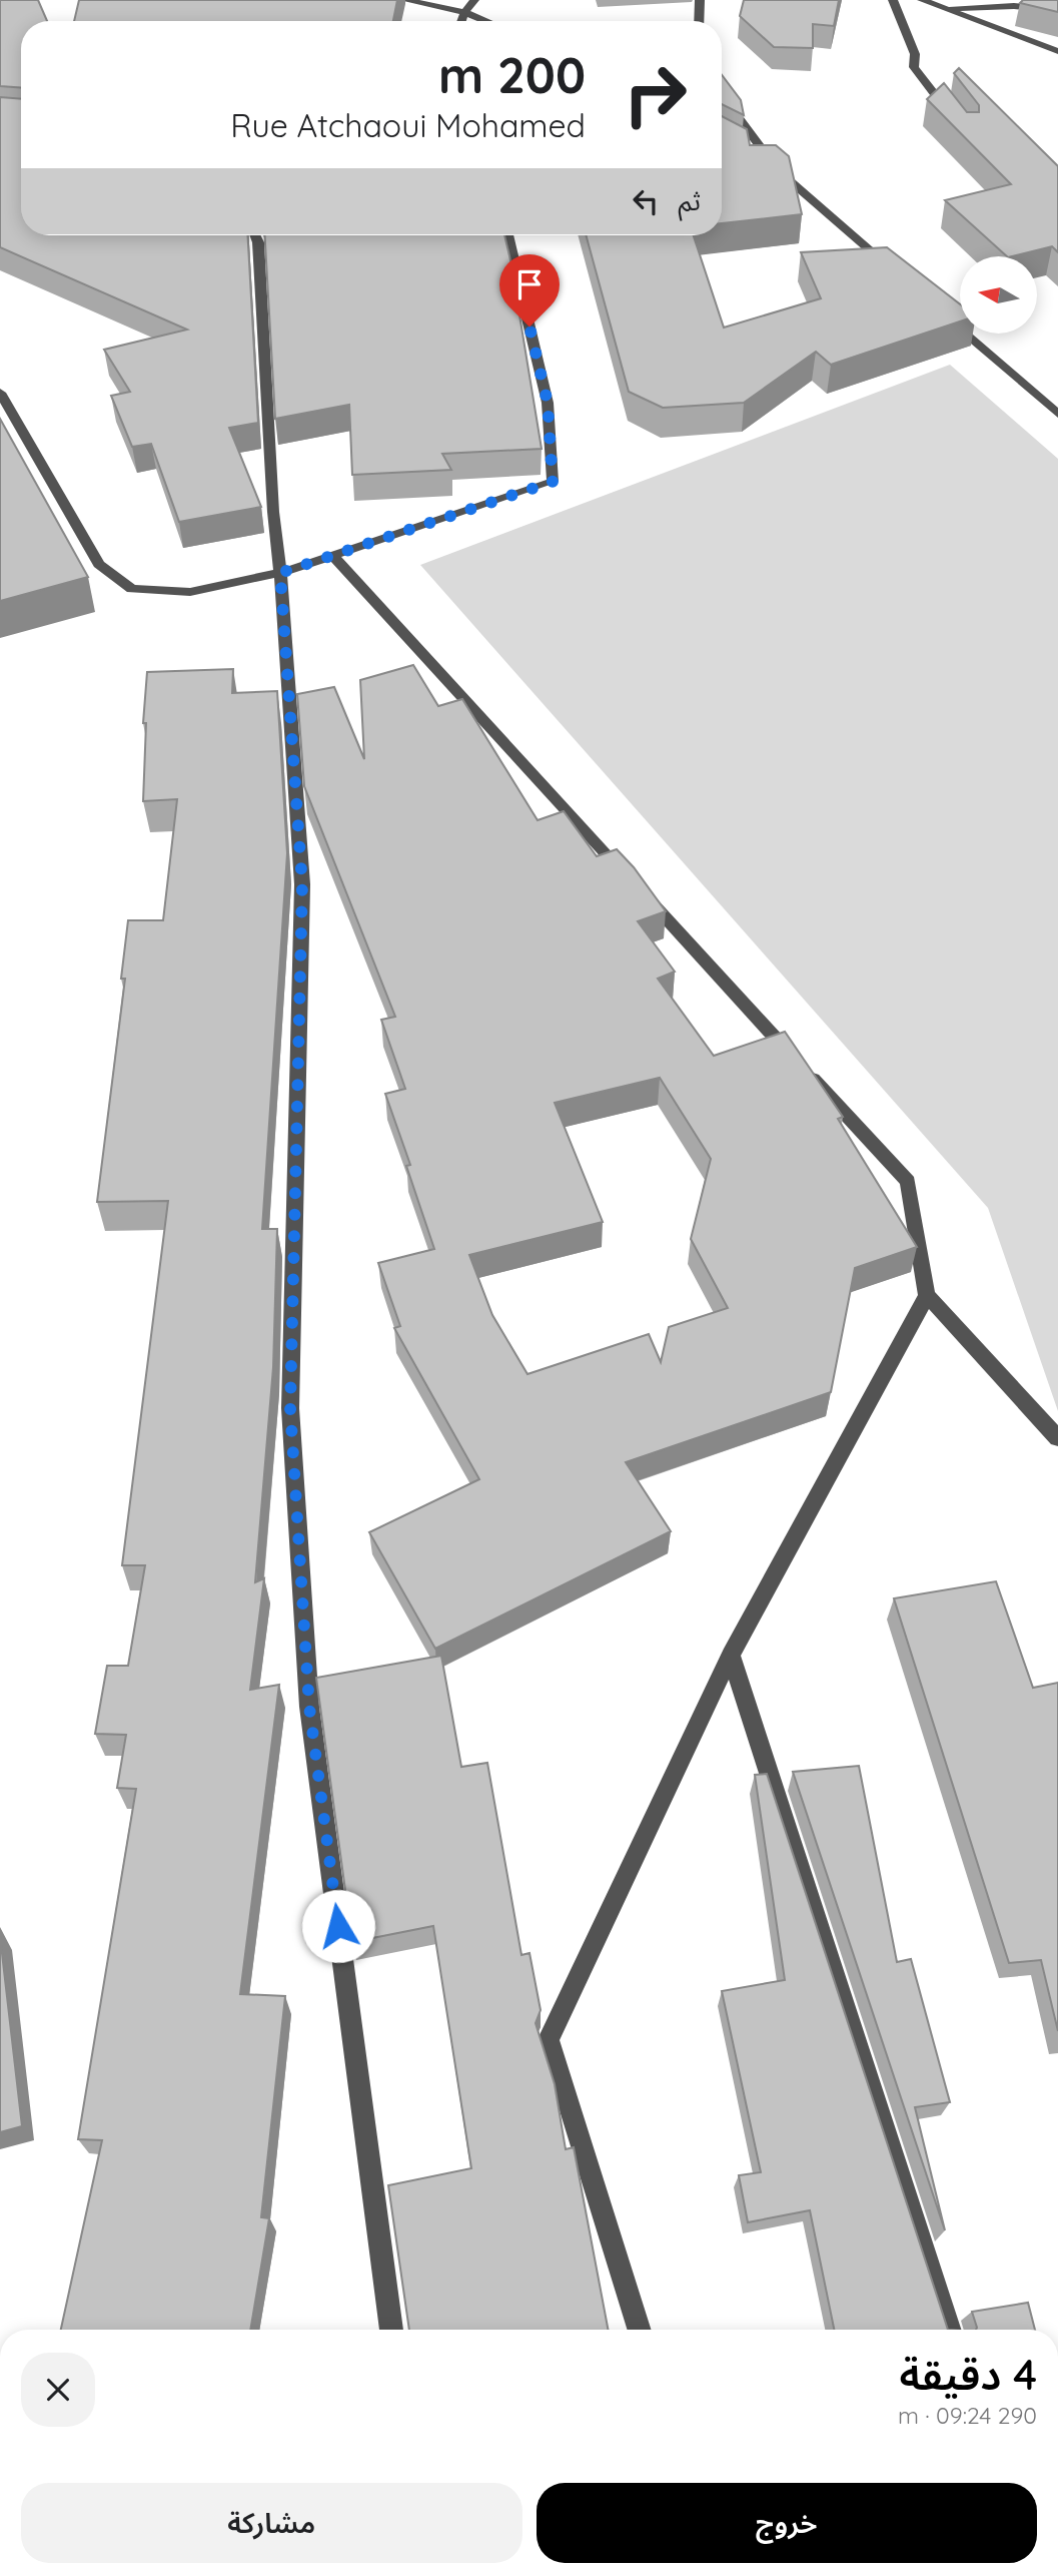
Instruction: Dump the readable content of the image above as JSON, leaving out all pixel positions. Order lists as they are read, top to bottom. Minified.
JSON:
{"north":"left","page":{"turn":["200 m","Rue Atchaoui Mohamed"],"then":"ثم","heading":["4 دقيقة","290 m · 09:24"],"buttons":["خروج","مشاركة"]}}
